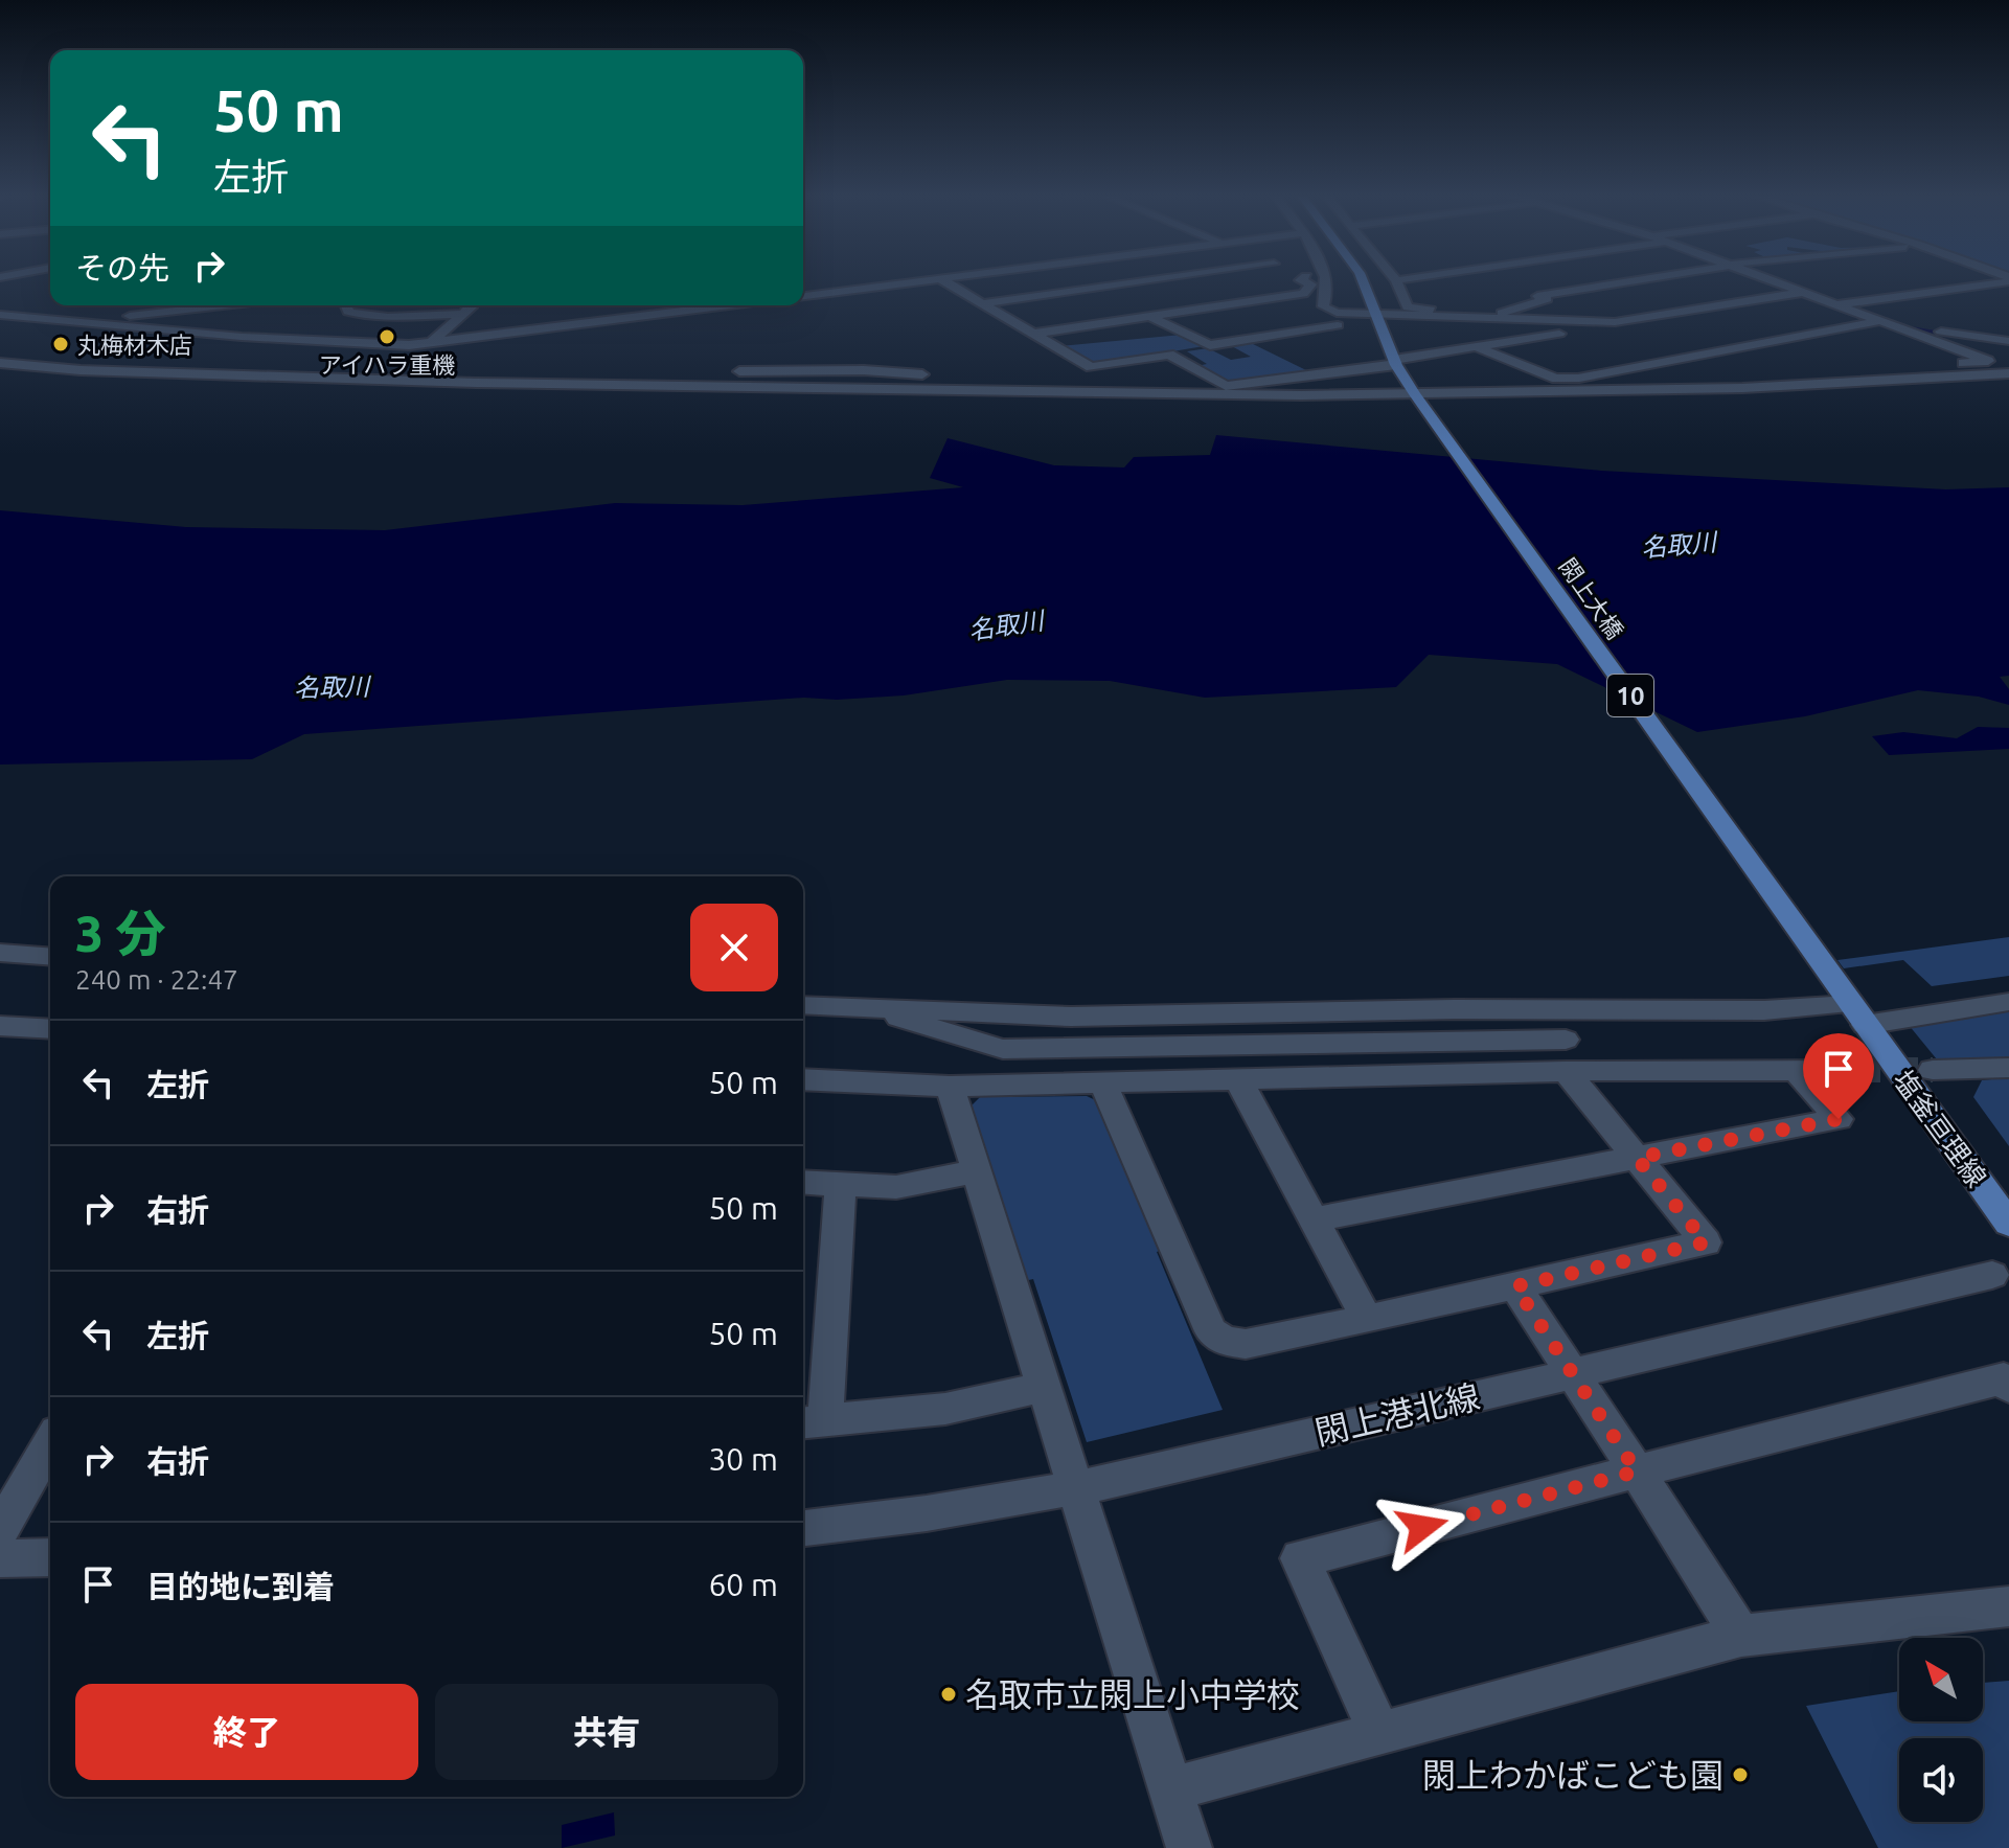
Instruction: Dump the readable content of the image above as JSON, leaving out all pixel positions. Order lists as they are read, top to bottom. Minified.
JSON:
{"streets":{"main road":["閖上大橋","10","塩釜亘理線"],"street":["閖上港北線"]},"crossings":[["閖上大橋","10"],["閖上大橋","塩釜亘理線"]],"water":["名取川"],"places":["アイハラ重機","丸梅材木店","名取市立閖上小中学校","閖上わかばこども園"],"north":"top left","page":{"turn":["50 m","左折"],"then":"その先","heading":["3 分","240 m · 22:47"],"list":[{"name":"左折","value":"50 m"},{"name":"右折","value":"50 m"},{"name":"左折","value":"50 m"},{"name":"右折","value":"30 m"},{"name":"目的地に到着","value":"60 m"}],"buttons":["終了","共有"]}}
